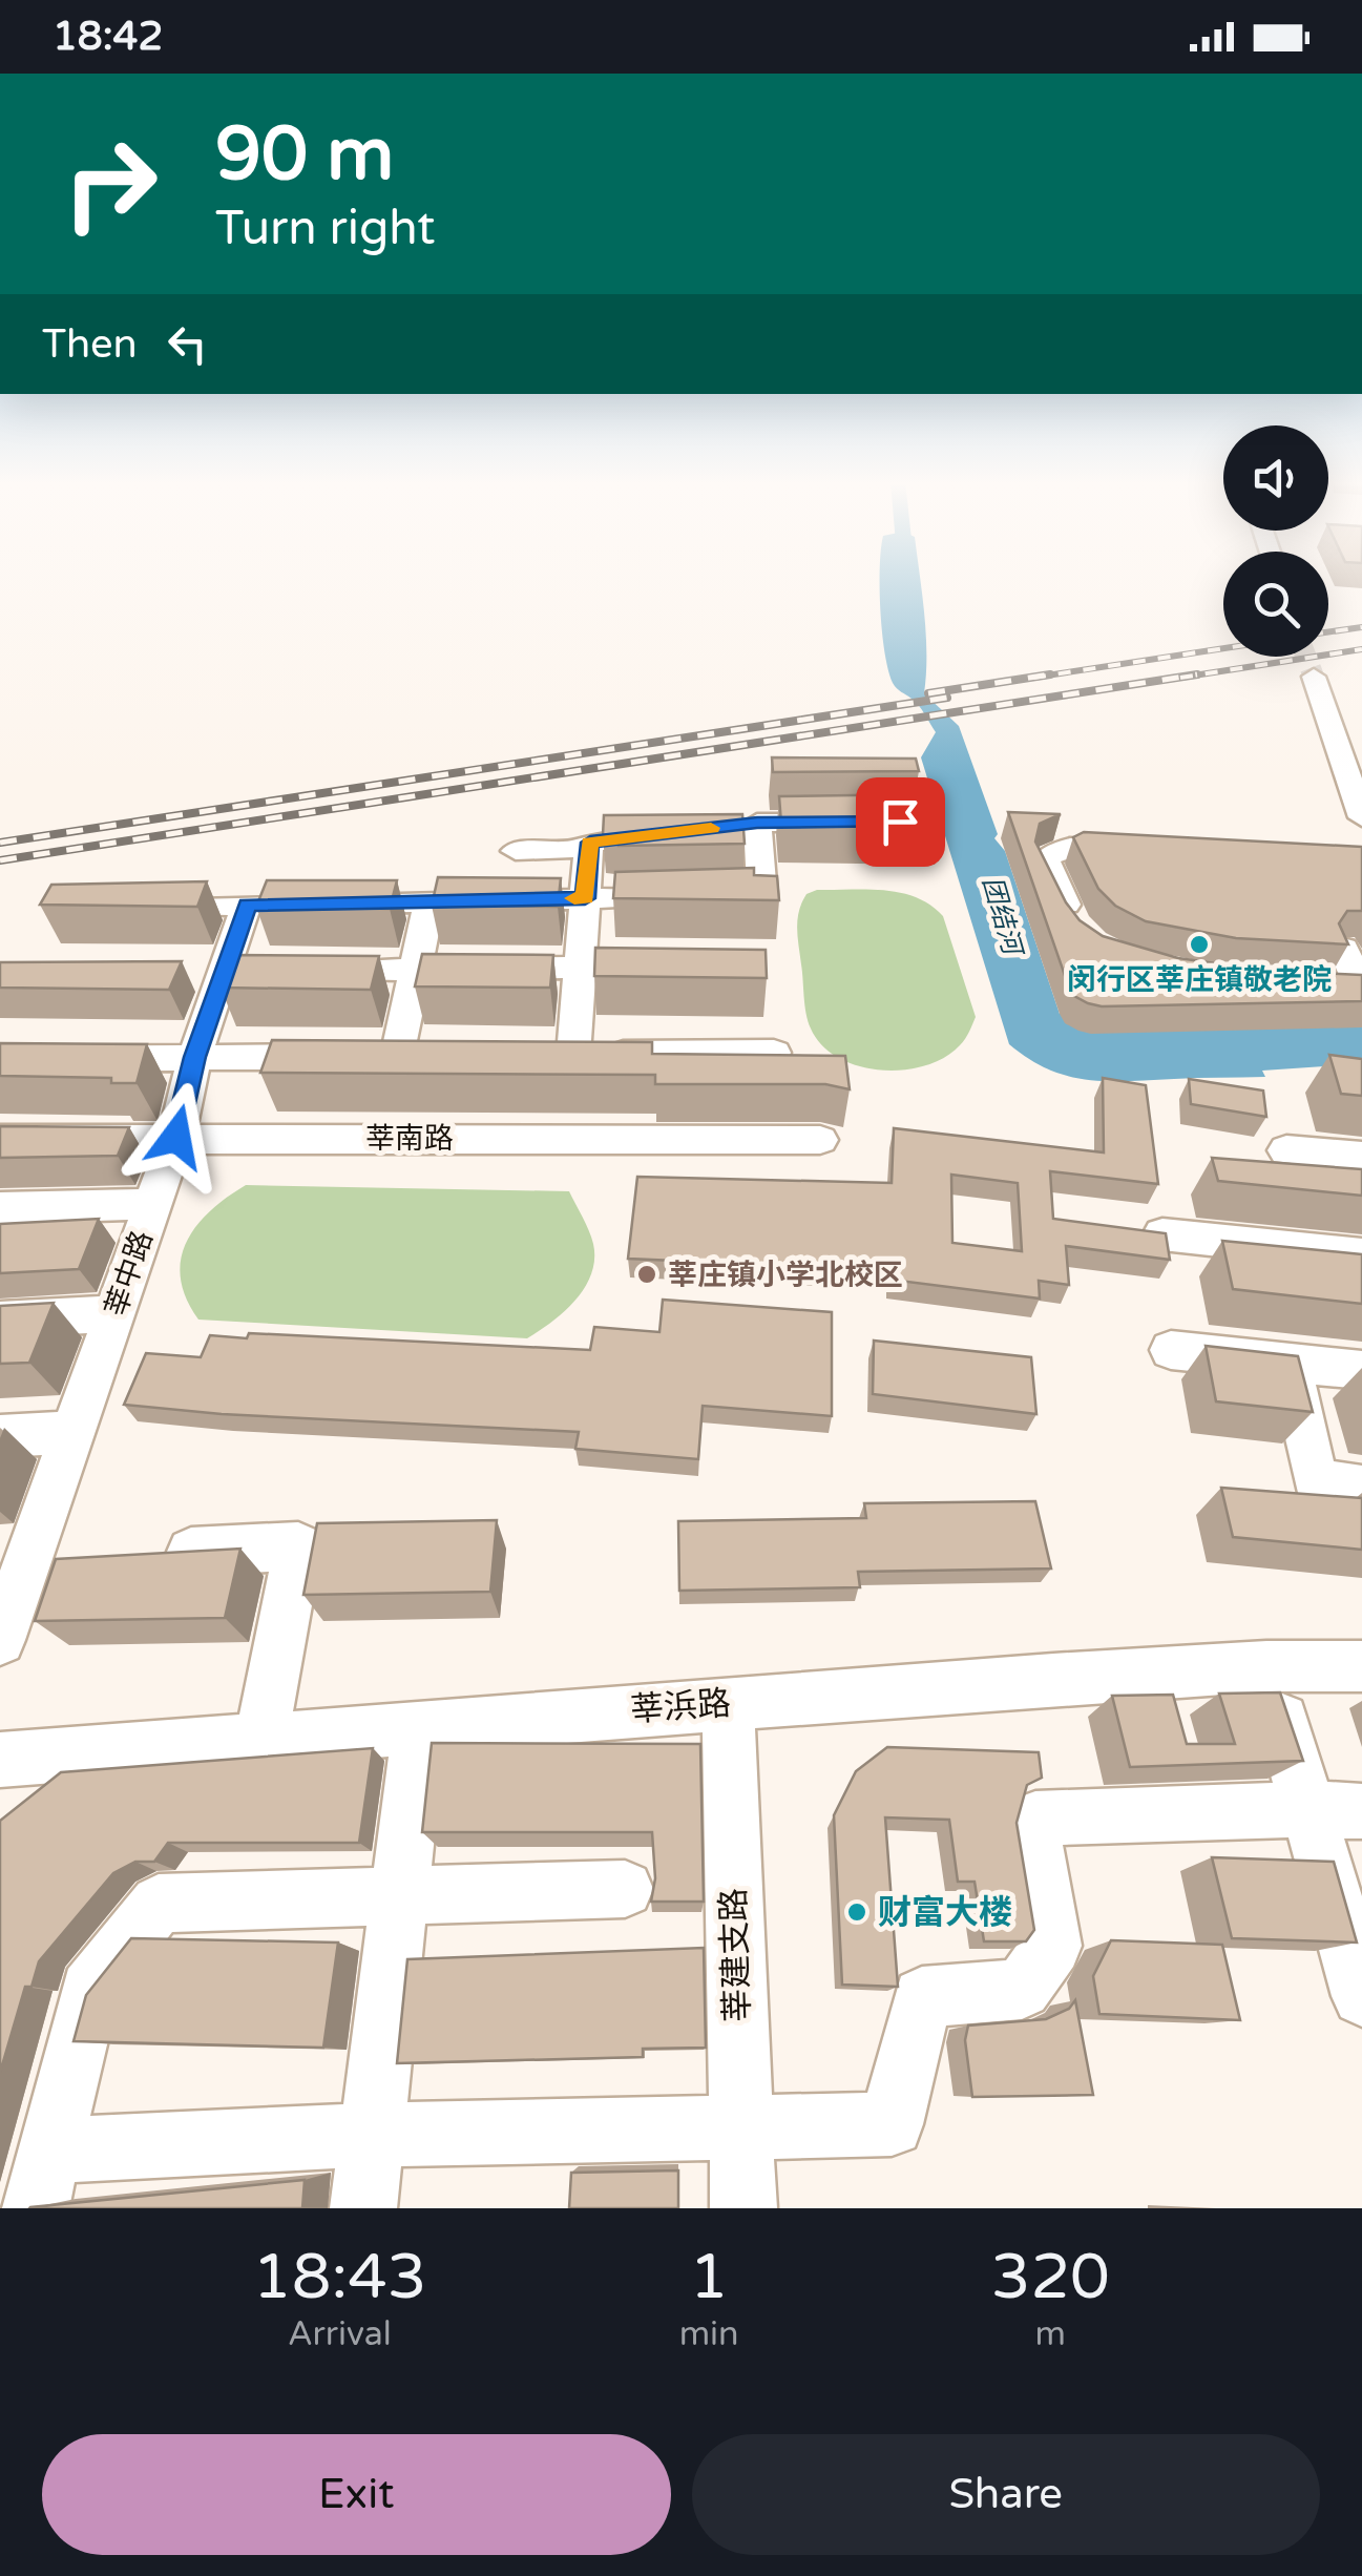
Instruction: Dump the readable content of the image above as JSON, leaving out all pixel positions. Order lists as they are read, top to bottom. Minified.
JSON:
{"streets":{"street":["莘南路","莘中路","莘浜路","莘建支路"]},"crossings":[["莘南路","莘中路"],["莘浜路","莘建支路"]],"water":["团结河"],"places":["闵行区莘庄镇敬老院","莘庄镇小学北校区","财富大楼"],"page":{"status":"18:42","turn":["90 m","Turn right"],"then":"Then","eta":["18:43","Arrival","1","min","320","m"],"buttons":["Exit","Share"]}}
